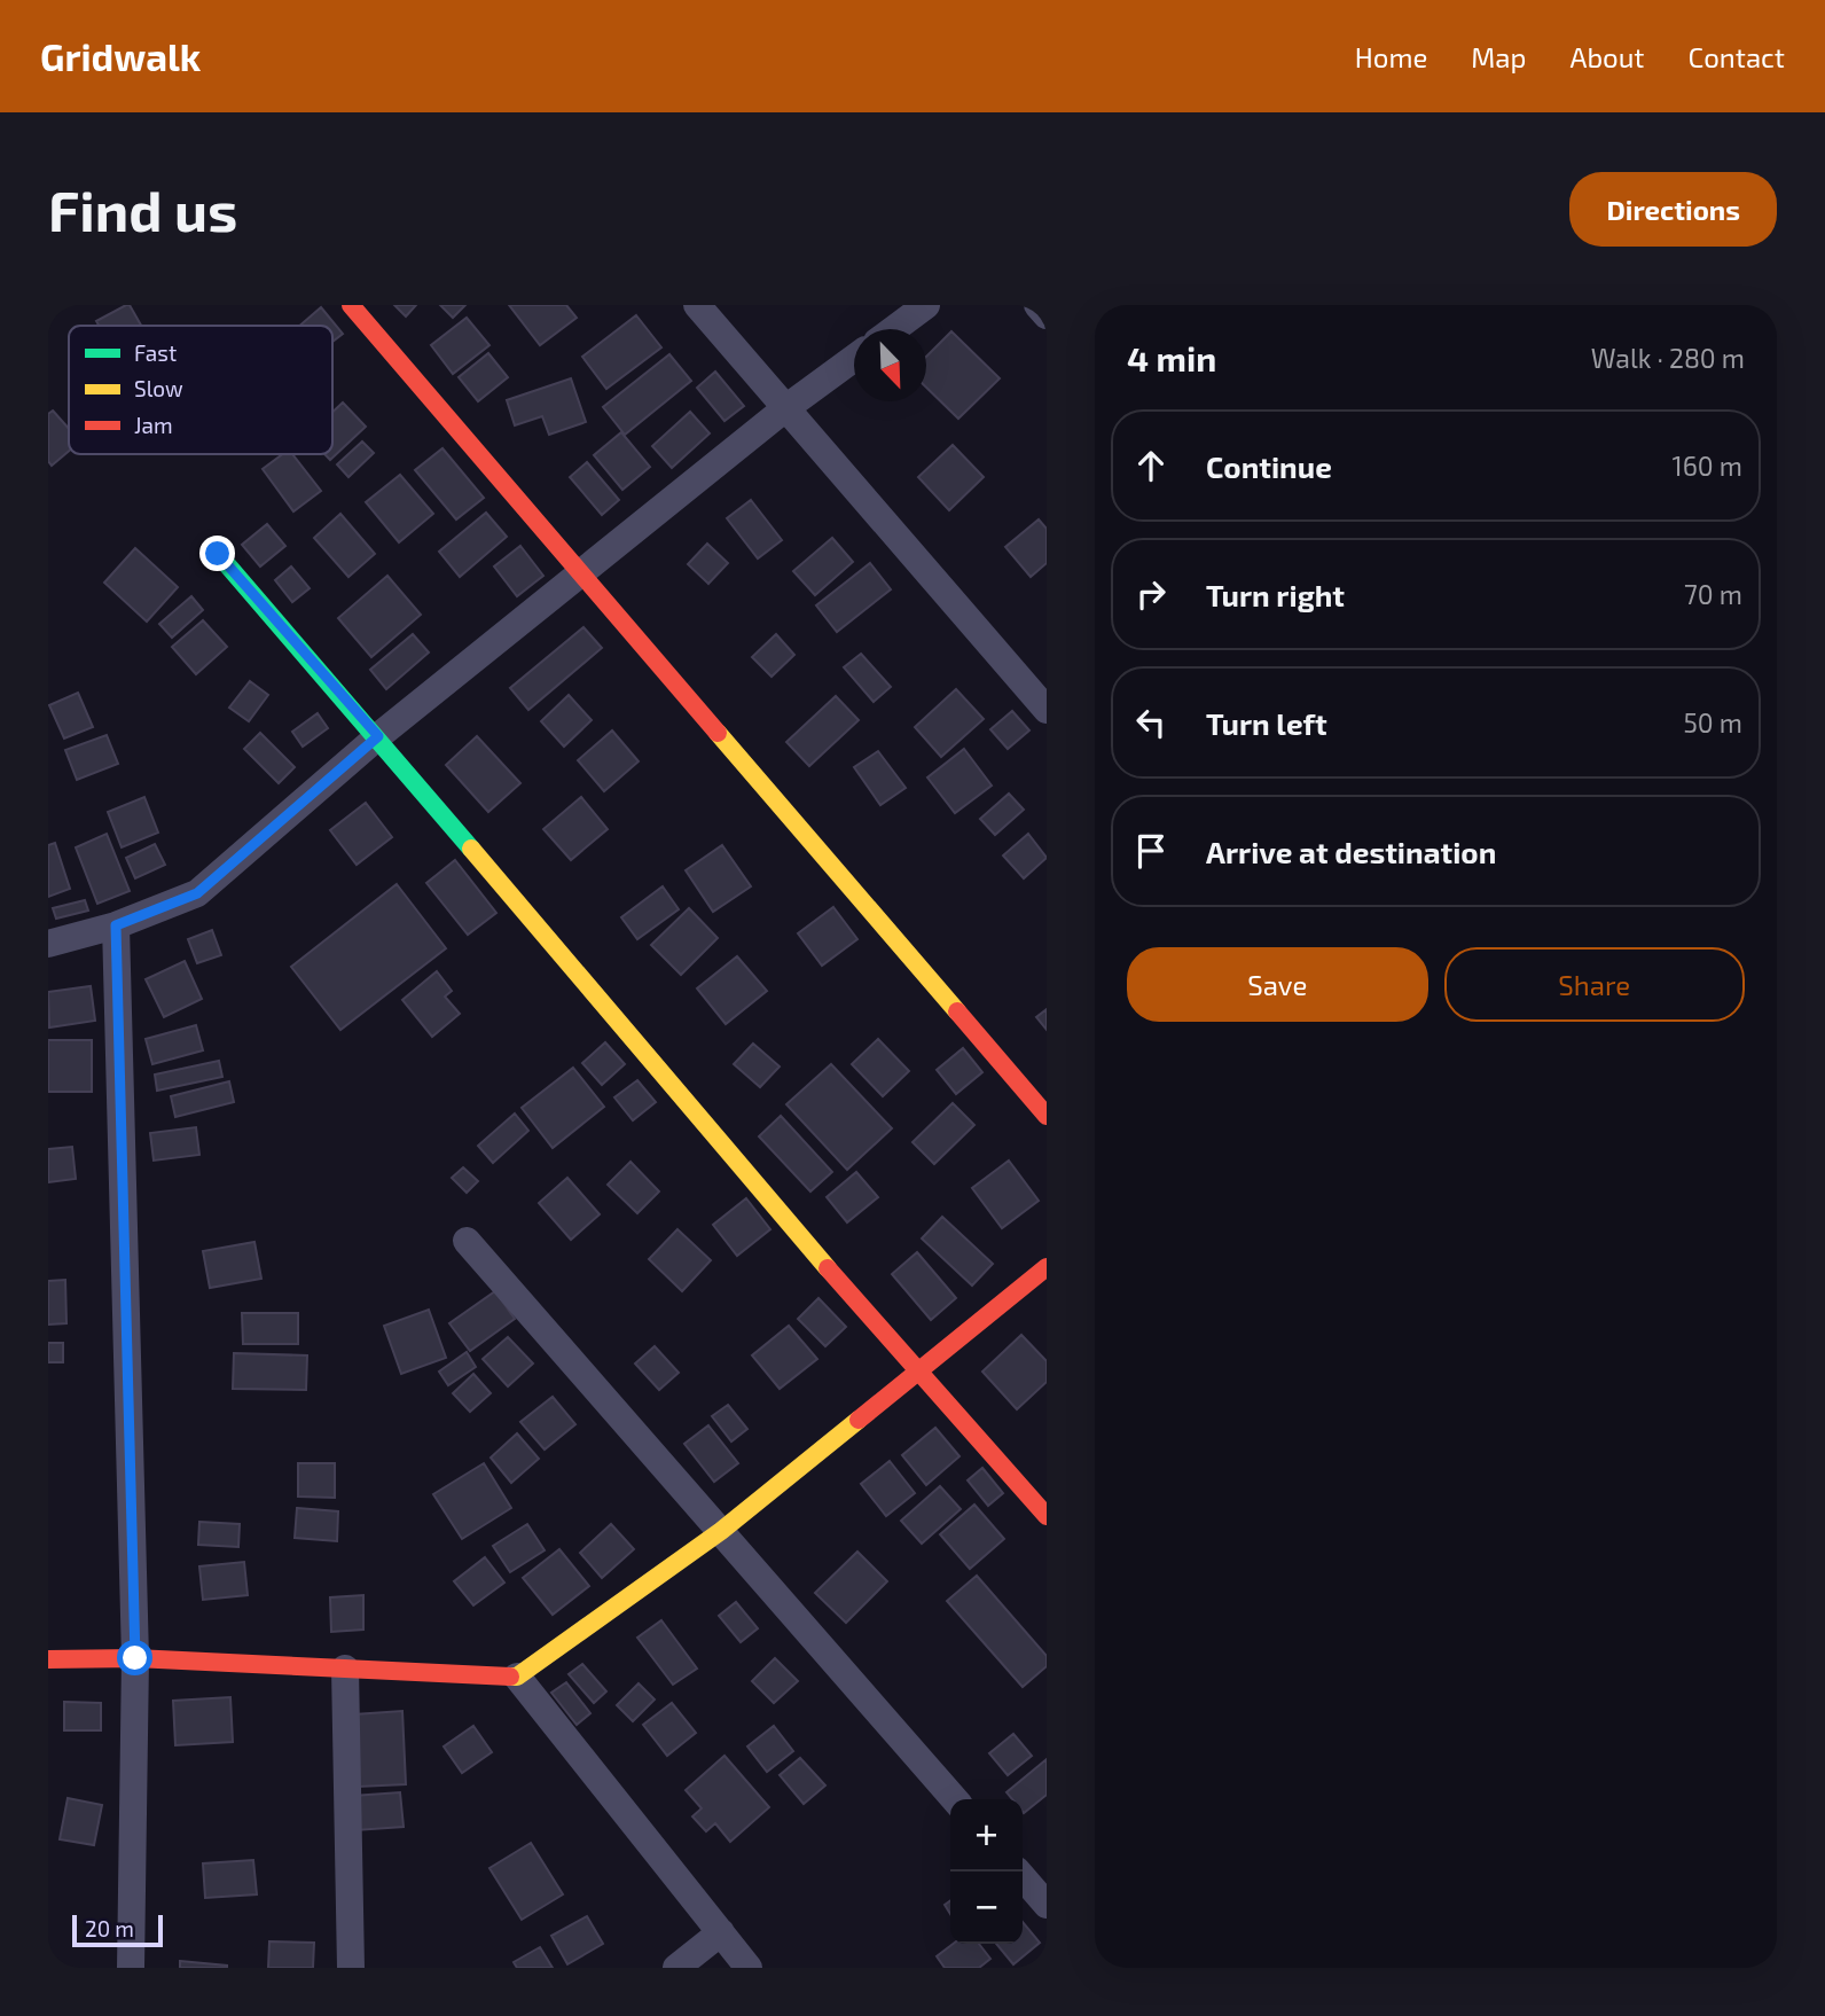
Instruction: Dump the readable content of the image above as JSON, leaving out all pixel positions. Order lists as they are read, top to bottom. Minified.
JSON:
{"legend":["Fast","Slow","Jam"],"scale_bar":"20 m","north":"bottom right","page":{"header":"Gridwalk","nav":["Home","Map","About","Contact"],"buttons":["Directions",["Save","Share"]],"title":"Find us","heading":["4 min","Walk · 280 m"],"list":[["Continue","160 m"],["Turn right","70 m"],["Turn left","50 m"],"Arrive at destination"],"map_buttons":["+","−"],"scale":"20 m"}}
